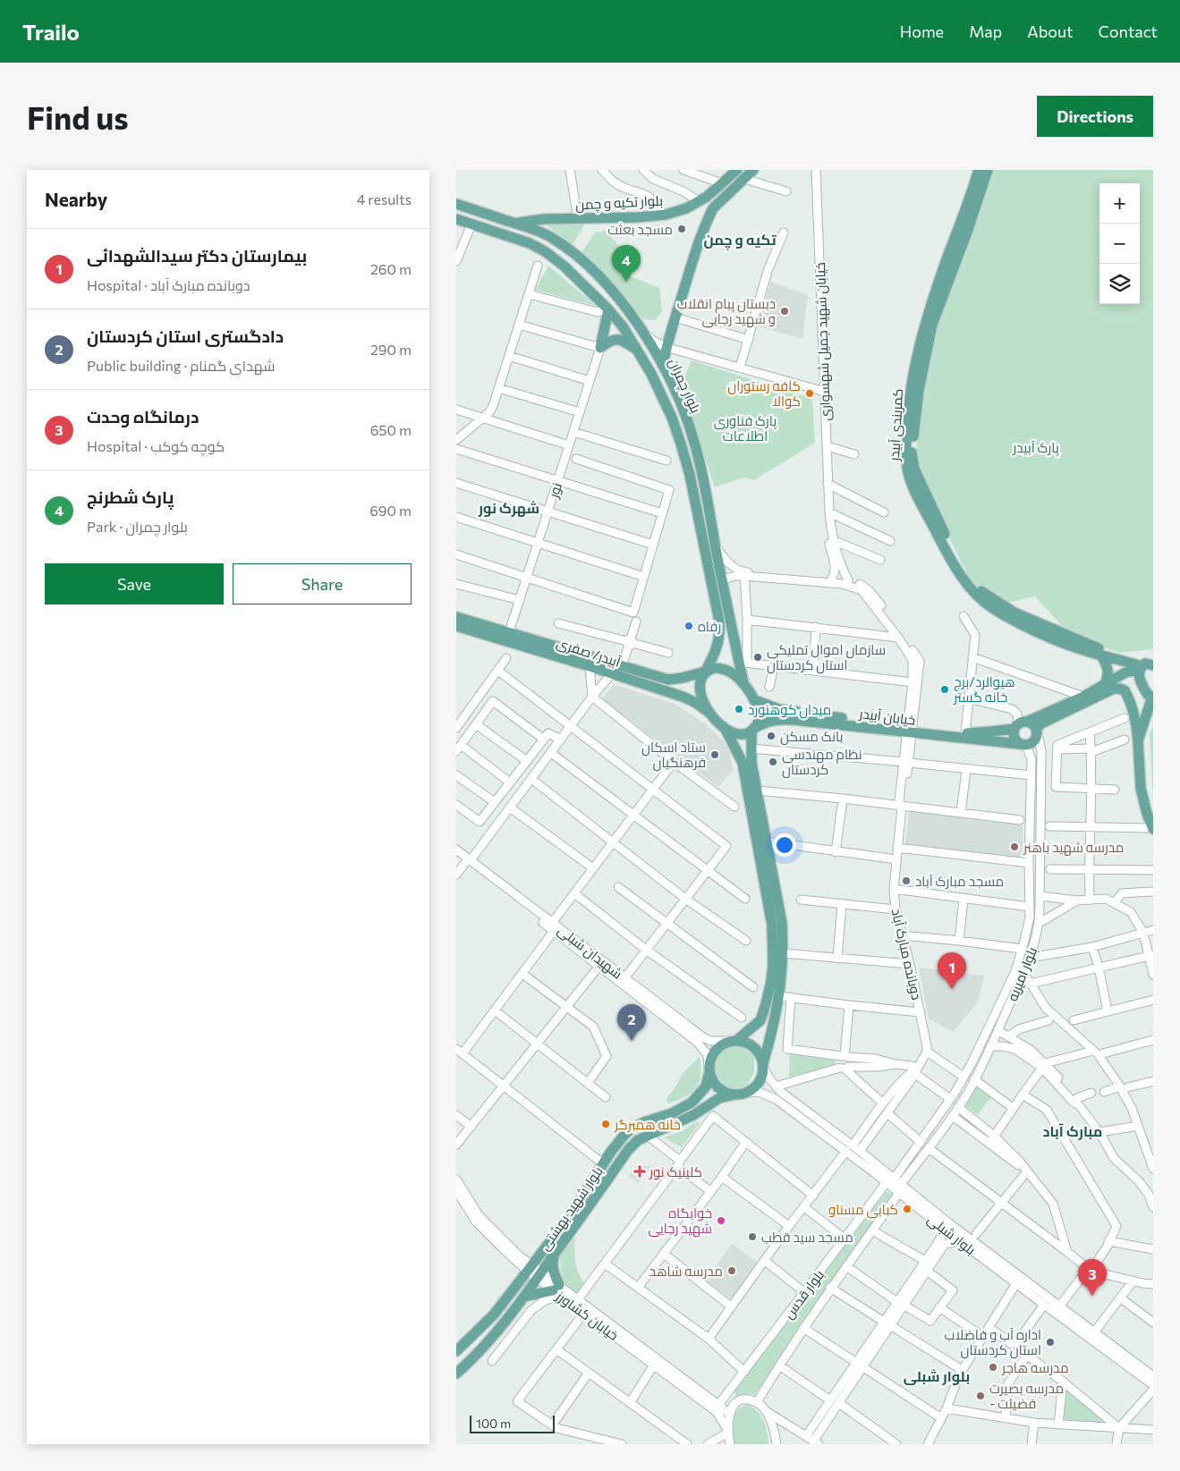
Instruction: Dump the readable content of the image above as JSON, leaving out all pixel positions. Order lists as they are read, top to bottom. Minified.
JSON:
{"streets":{"main road":["بلوار تکیه و چمن","بلوار چمران","کمربندی آبیدر","آبیدر/ صفری","خیابان آبیدر","بلوار شهید بهشتی"],"street":["خیابان شهید جمیل شهسواری","نور","شهیدان شبلی","دوبانده مبارک آباد","بلوار امیریه","بلوار شبلی","بلوار قدس","خیابان کشاورز"]},"crossings":[["بلوار تکیه و چمن","بلوار چمران"],["بلوار چمران","آبیدر/ صفری"],["بلوار چمران","خیابان آبیدر"],["کمربندی آبیدر","خیابان آبیدر"],["نور","آبیدر/ صفری"],["آبیدر/ صفری","خیابان آبیدر"],["خیابان آبیدر","دوبانده مبارک آباد"],["خیابان آبیدر","بلوار امیریه"],["شهیدان شبلی","بلوار شهید بهشتی"],["شهیدان شبلی","بلوار شبلی"],["بلوار امیریه","بلوار شبلی"],["بلوار شهید بهشتی","بلوار شبلی"],["بلوار شهید بهشتی","خیابان کشاورز"],["بلوار شبلی","بلوار قدس"],["بلوار قدس","خیابان کشاورز"]],"districts":["تکیه و چمن","شهرک نور","مبارک آباد","بلوار شبلی"],"parks":["پارک فناوری اطلاعات","پارک آبیدر"],"places":{"other":["مسجد بعثت","دبستان پبام انقلاب و شهید رجایی","کافه رستوران کوالا","رفاه","سازمان اموال تملیکی استان کردستان","هیوالرد/برج خانه گستر","میدان کوهنورد","بانک مسکن","ستاد اسکان فرهنگیان","نظام مهندسی کردستان","مدرسه شهید باهنر","مسجد مبارک آباد","خانه همبرگر","کبابی مسناو","خوابگاه شهید رجایی","مسجد سید قطب","مدرسه شاهد","اداره آب و فاضلاب استان کردستان","مدرسه هاجر","مدرسه بصیرت - فضیلت"],"health":["کلینیک نور"]},"scale_bar":"100 m","page":{"header":"Trailo","nav":["Home","Map","About","Contact"],"buttons":["Directions",["Save","Share"]],"title":"Find us","heading":["Nearby","4 results"],"map_buttons":["+","−"],"list":[{"mark":"1","name":"بیمارستان دکتر سیدالشهدائی","note":"Hospital · دوبانده مبارک آباد","value":"260 m"},{"mark":"2","name":"دادگستری استان کردستان","note":"Public building · شهدای گمنام","value":"290 m"},{"mark":"3","name":"درمانگاه وحدت","note":"Hospital · کوچه کوکب","value":"650 m"},{"mark":"4","name":"پارک شطرنج","note":"Park · بلوار چمران","value":"690 m"}],"pins":["4","1","2","3"],"scale":"100 m"}}
